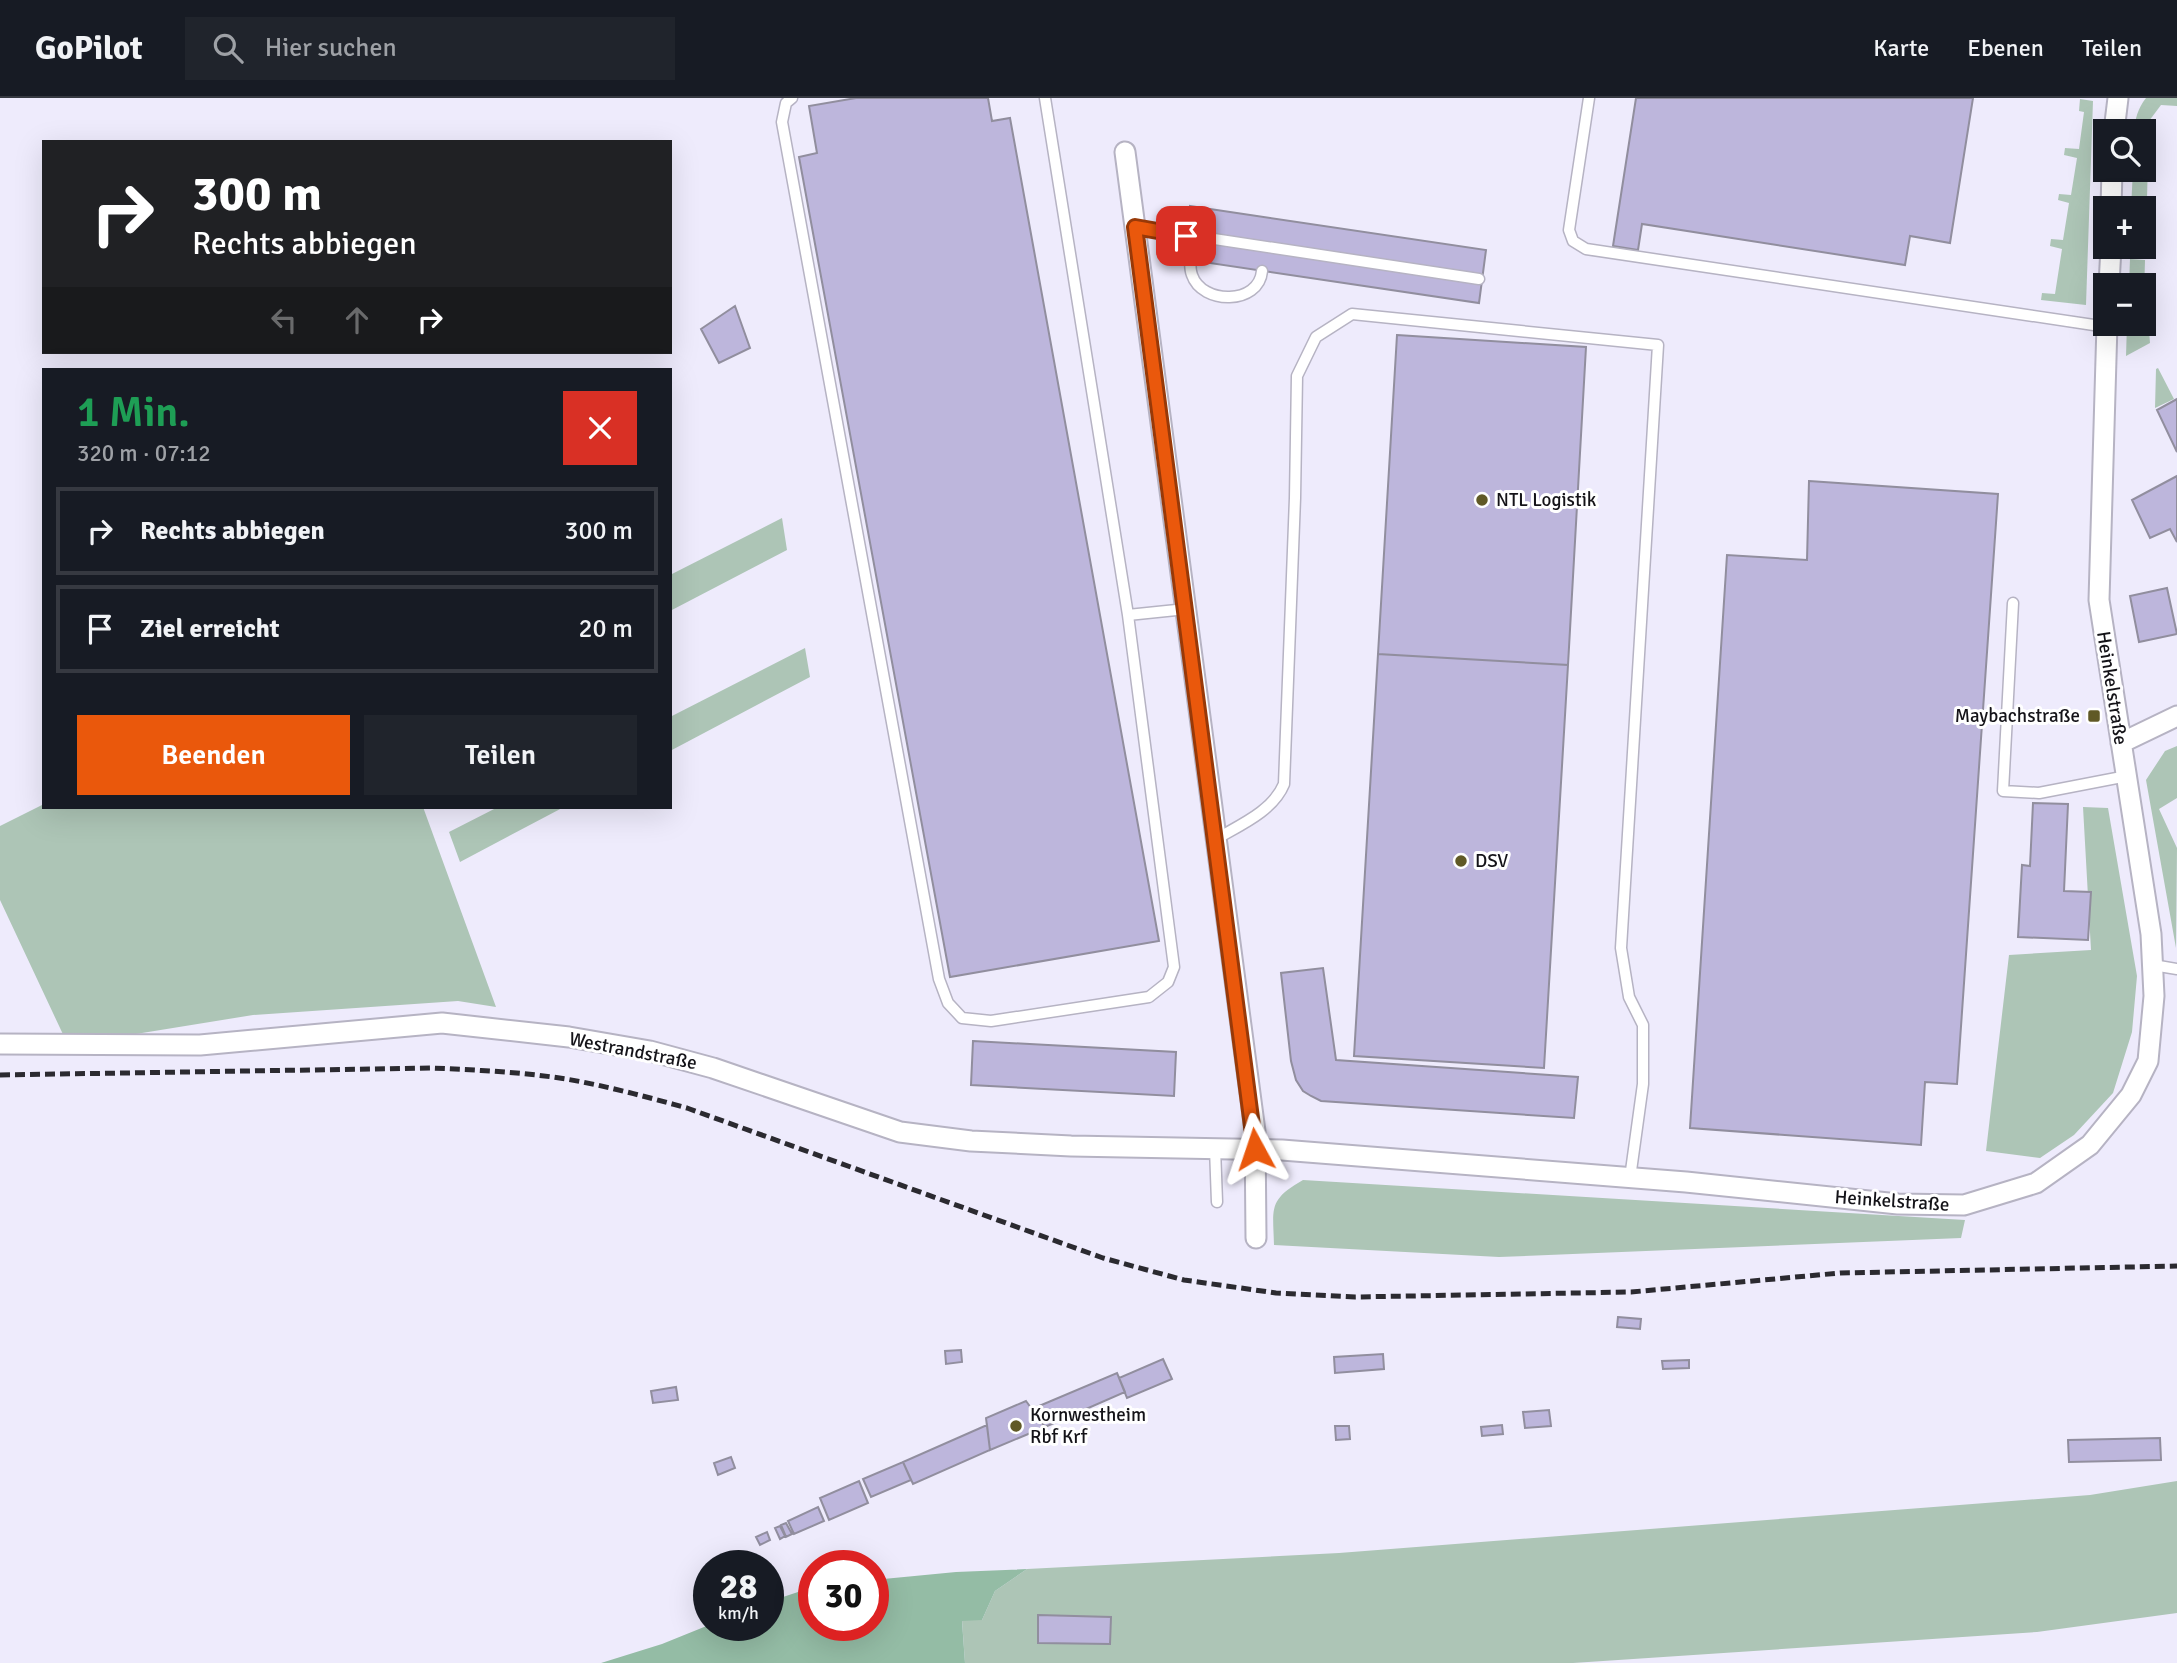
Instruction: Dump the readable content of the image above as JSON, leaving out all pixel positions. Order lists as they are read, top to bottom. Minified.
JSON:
{"streets":{"street":["Heinkelstraße","Westrandstraße"]},"crossings":[["Heinkelstraße","Westrandstraße"]],"places":{"other":["NTL Logistik","DSV","Kornwestheim Rbf Krf"],"transit":["Maybachstraße"]},"page":{"header":"GoPilot","search":"Hier suchen","nav":["Karte","Ebenen","Teilen"],"map_buttons":["+","−"],"turn":["300 m","Rechts abbiegen"],"heading":["1 Min.","320 m · 07:12"],"list":[{"name":"Rechts abbiegen","value":"300 m"},{"name":"Ziel erreicht","value":"20 m"}],"buttons":["Beenden","Teilen"],"speed":"28 km/h","limit":"30"}}
